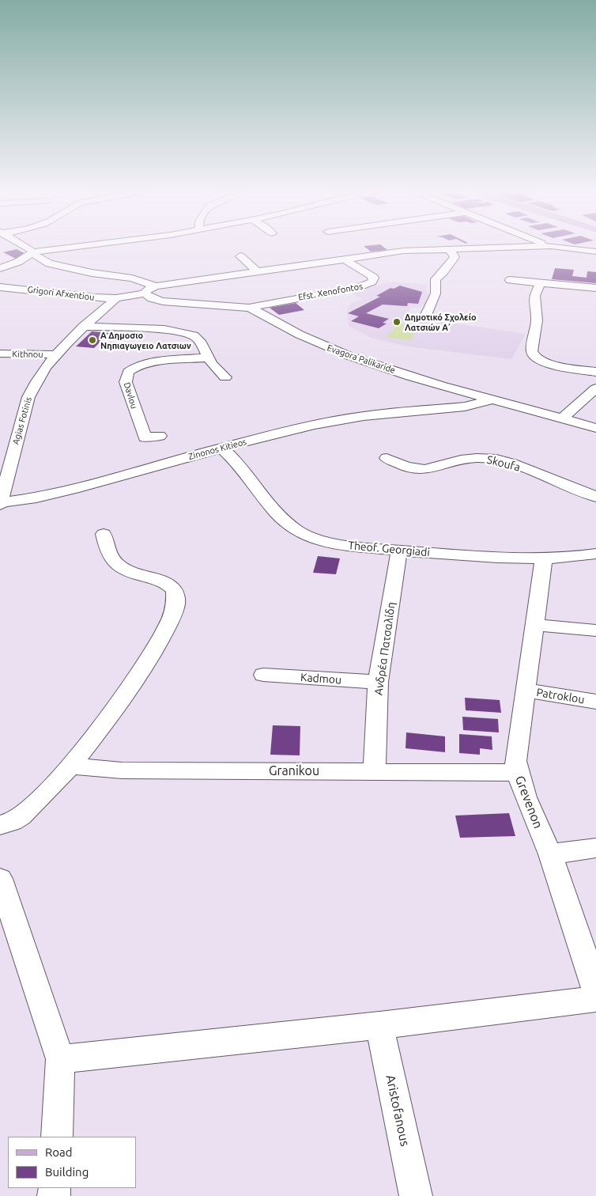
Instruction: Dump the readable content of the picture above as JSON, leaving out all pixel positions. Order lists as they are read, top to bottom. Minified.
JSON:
{"streets":{"street":["Efst. Xenofontos","Grigori Afxentiou","Kithnou","Evagora Palikaride","Davlou","Agias Fotinis","Zinonos Kitieos","Skoufa","Theof. Georgiadi","Ανδρέα Πατσαλίδη","Kadmou","Patroklou","Granikou","Grevenon","Aristofanous"]},"crossings":[["Efst. Xenofontos","Evagora Palikaride"],["Grigori Afxentiou","Evagora Palikaride"],["Grigori Afxentiou","Agias Fotinis"],["Kithnou","Agias Fotinis"],["Evagora Palikaride","Zinonos Kitieos"],["Agias Fotinis","Zinonos Kitieos"],["Zinonos Kitieos","Theof. Georgiadi"],["Theof. Georgiadi","Ανδρέα Πατσαλίδη"],["Theof. Georgiadi","Grevenon"],["Ανδρέα Πατσαλίδη","Kadmou"],["Ανδρέα Πατσαλίδη","Granikou"],["Patroklou","Grevenon"],["Granikou","Grevenon"]],"places":["Δημοτικό Σχολείο Λατσιών Α΄","Α Δημοσιο Νηπιαγωγειο Λατσιων"],"legend":["Road","Building"]}
